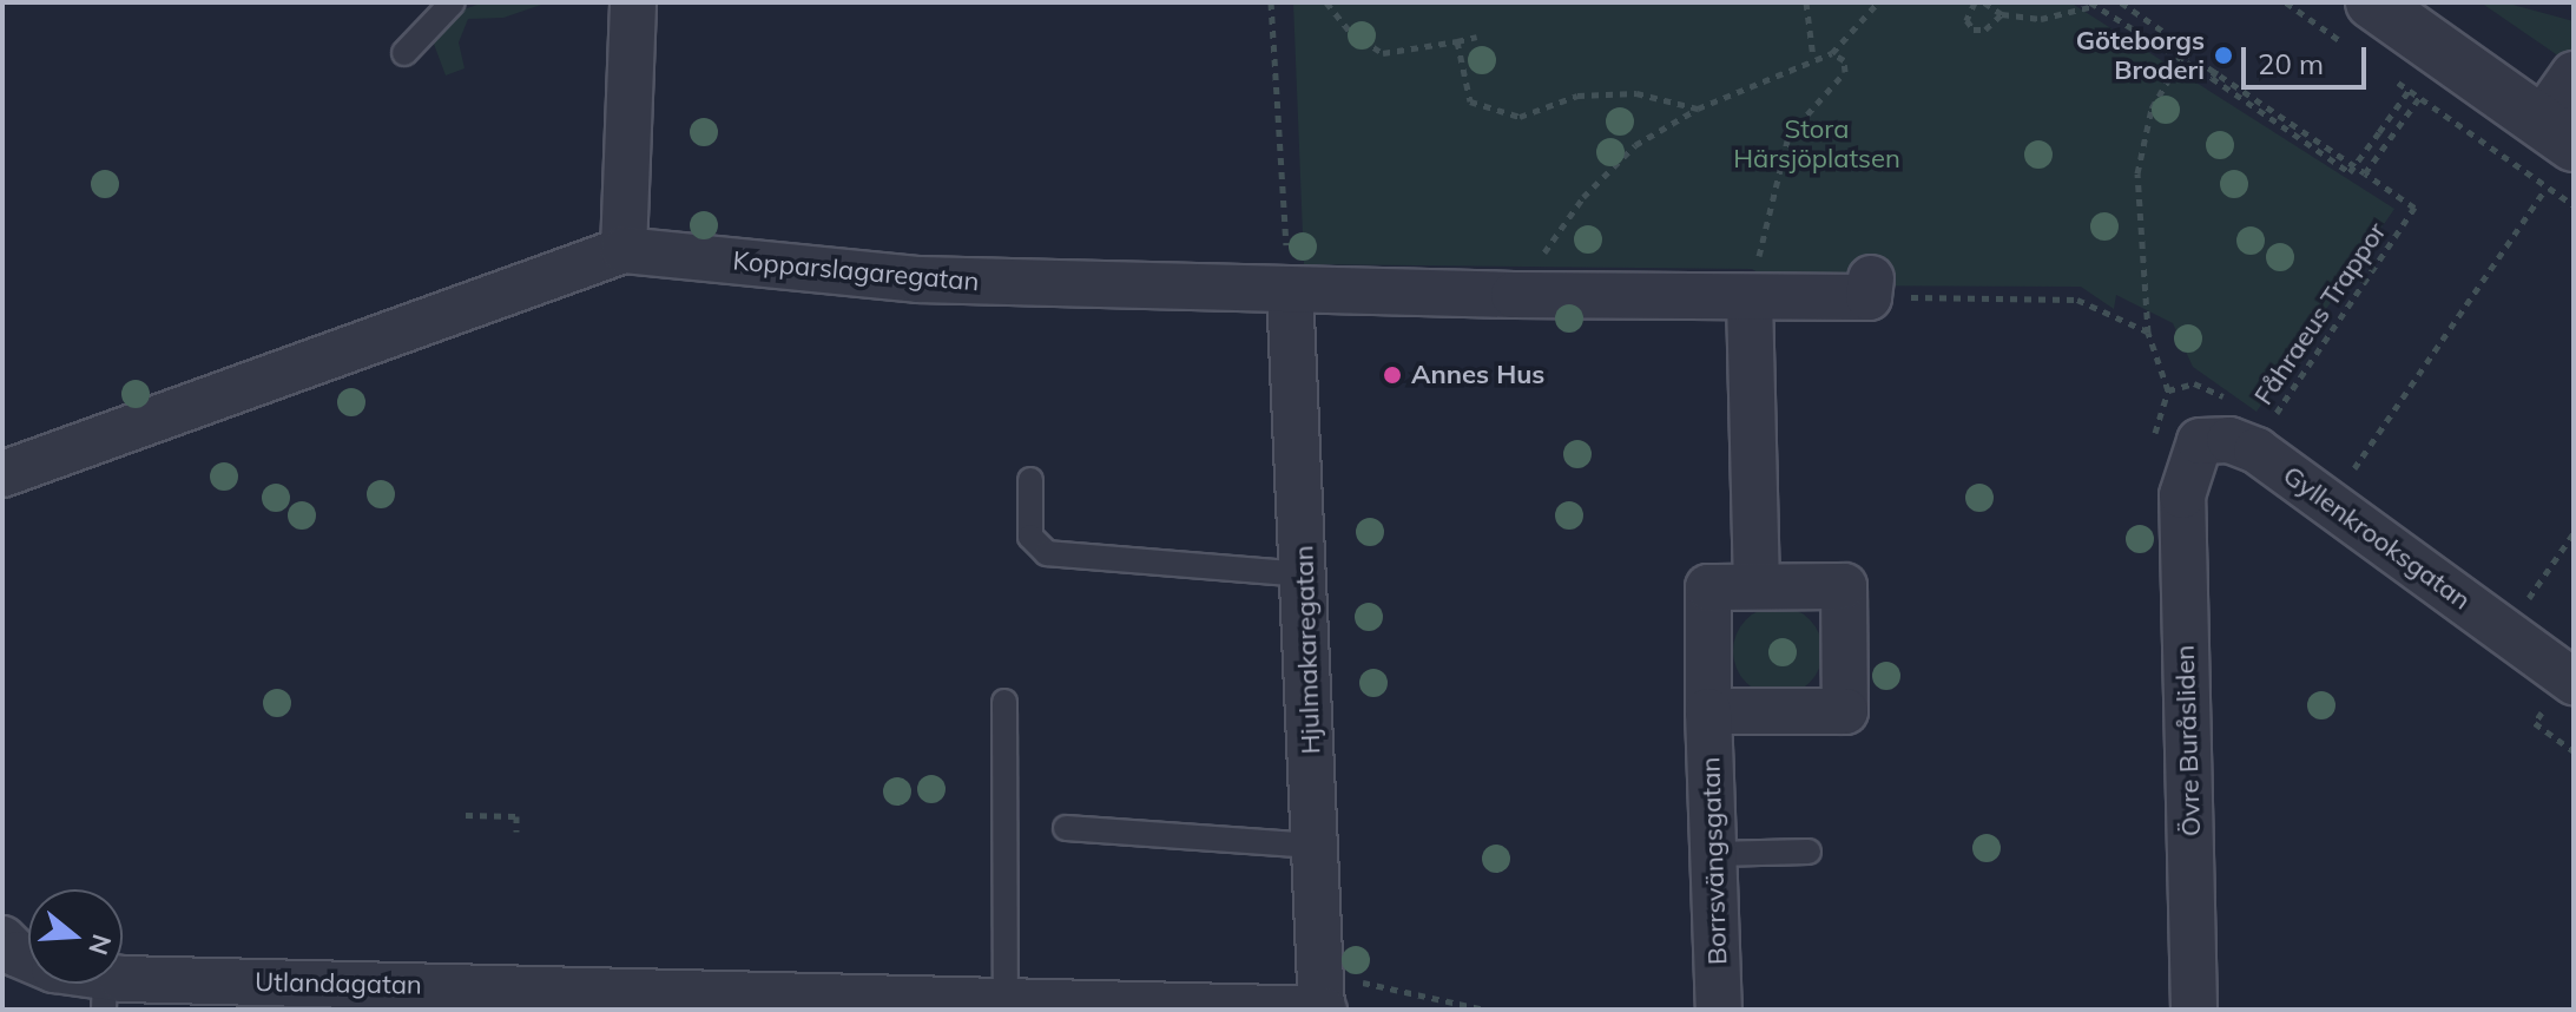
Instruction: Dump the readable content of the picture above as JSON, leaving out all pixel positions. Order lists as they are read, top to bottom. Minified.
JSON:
{"streets":{"street":["Kopparslagaregatan","Gyllenkrooksgatan","Hjulmakaregatan","Övre Buråsliden","Borrsvängsgatan","Utlandagatan"],"path":["Fåhraeus Trappor"]},"crossings":[["Kopparslagaregatan","Hjulmakaregatan"],["Gyllenkrooksgatan","Övre Buråsliden"],["Hjulmakaregatan","Utlandagatan"]],"parks":["Stora Härsjöplatsen"],"places":["Göteborgs Broderi","Annes Hus"],"scale_bar":"20 m","north":"right"}
